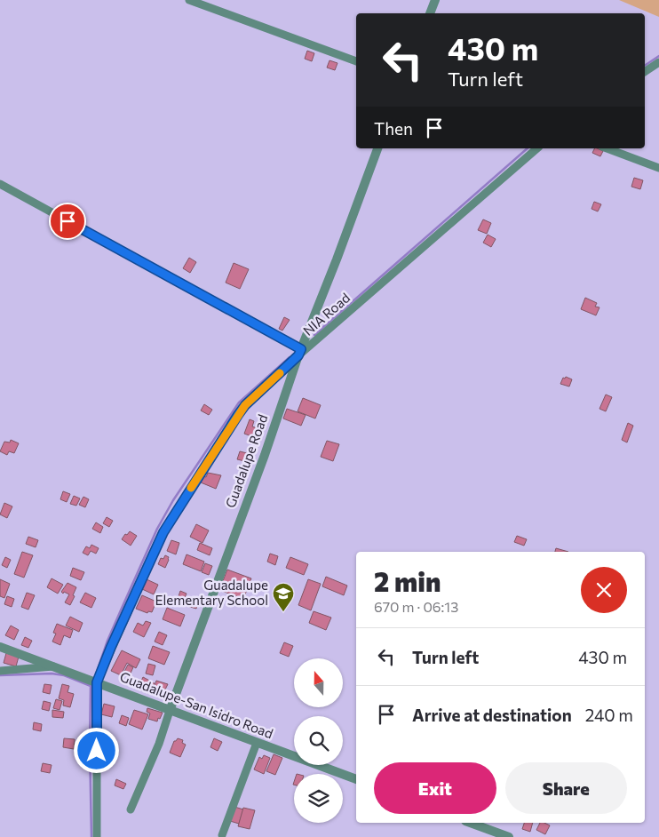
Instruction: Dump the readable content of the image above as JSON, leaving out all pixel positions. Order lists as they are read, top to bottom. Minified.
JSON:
{"streets":{"street":["NIA Road","Guadalupe Road","Guadalupe-San Isidro Road"]},"crossings":[["NIA Road","Guadalupe Road"],["NIA Road","Guadalupe-San Isidro Road"],["Guadalupe Road","Guadalupe-San Isidro Road"]],"places":{"school or university":["Guadalupe Elementary School"]},"north":"top","page":{"turn":["430 m","Turn left"],"then":"Then","heading":["2 min","670 m · 06:13"],"list":[{"name":"Turn left","value":"430 m"},{"name":"Arrive at destination","value":"240 m"}],"buttons":["Exit","Share"]}}
